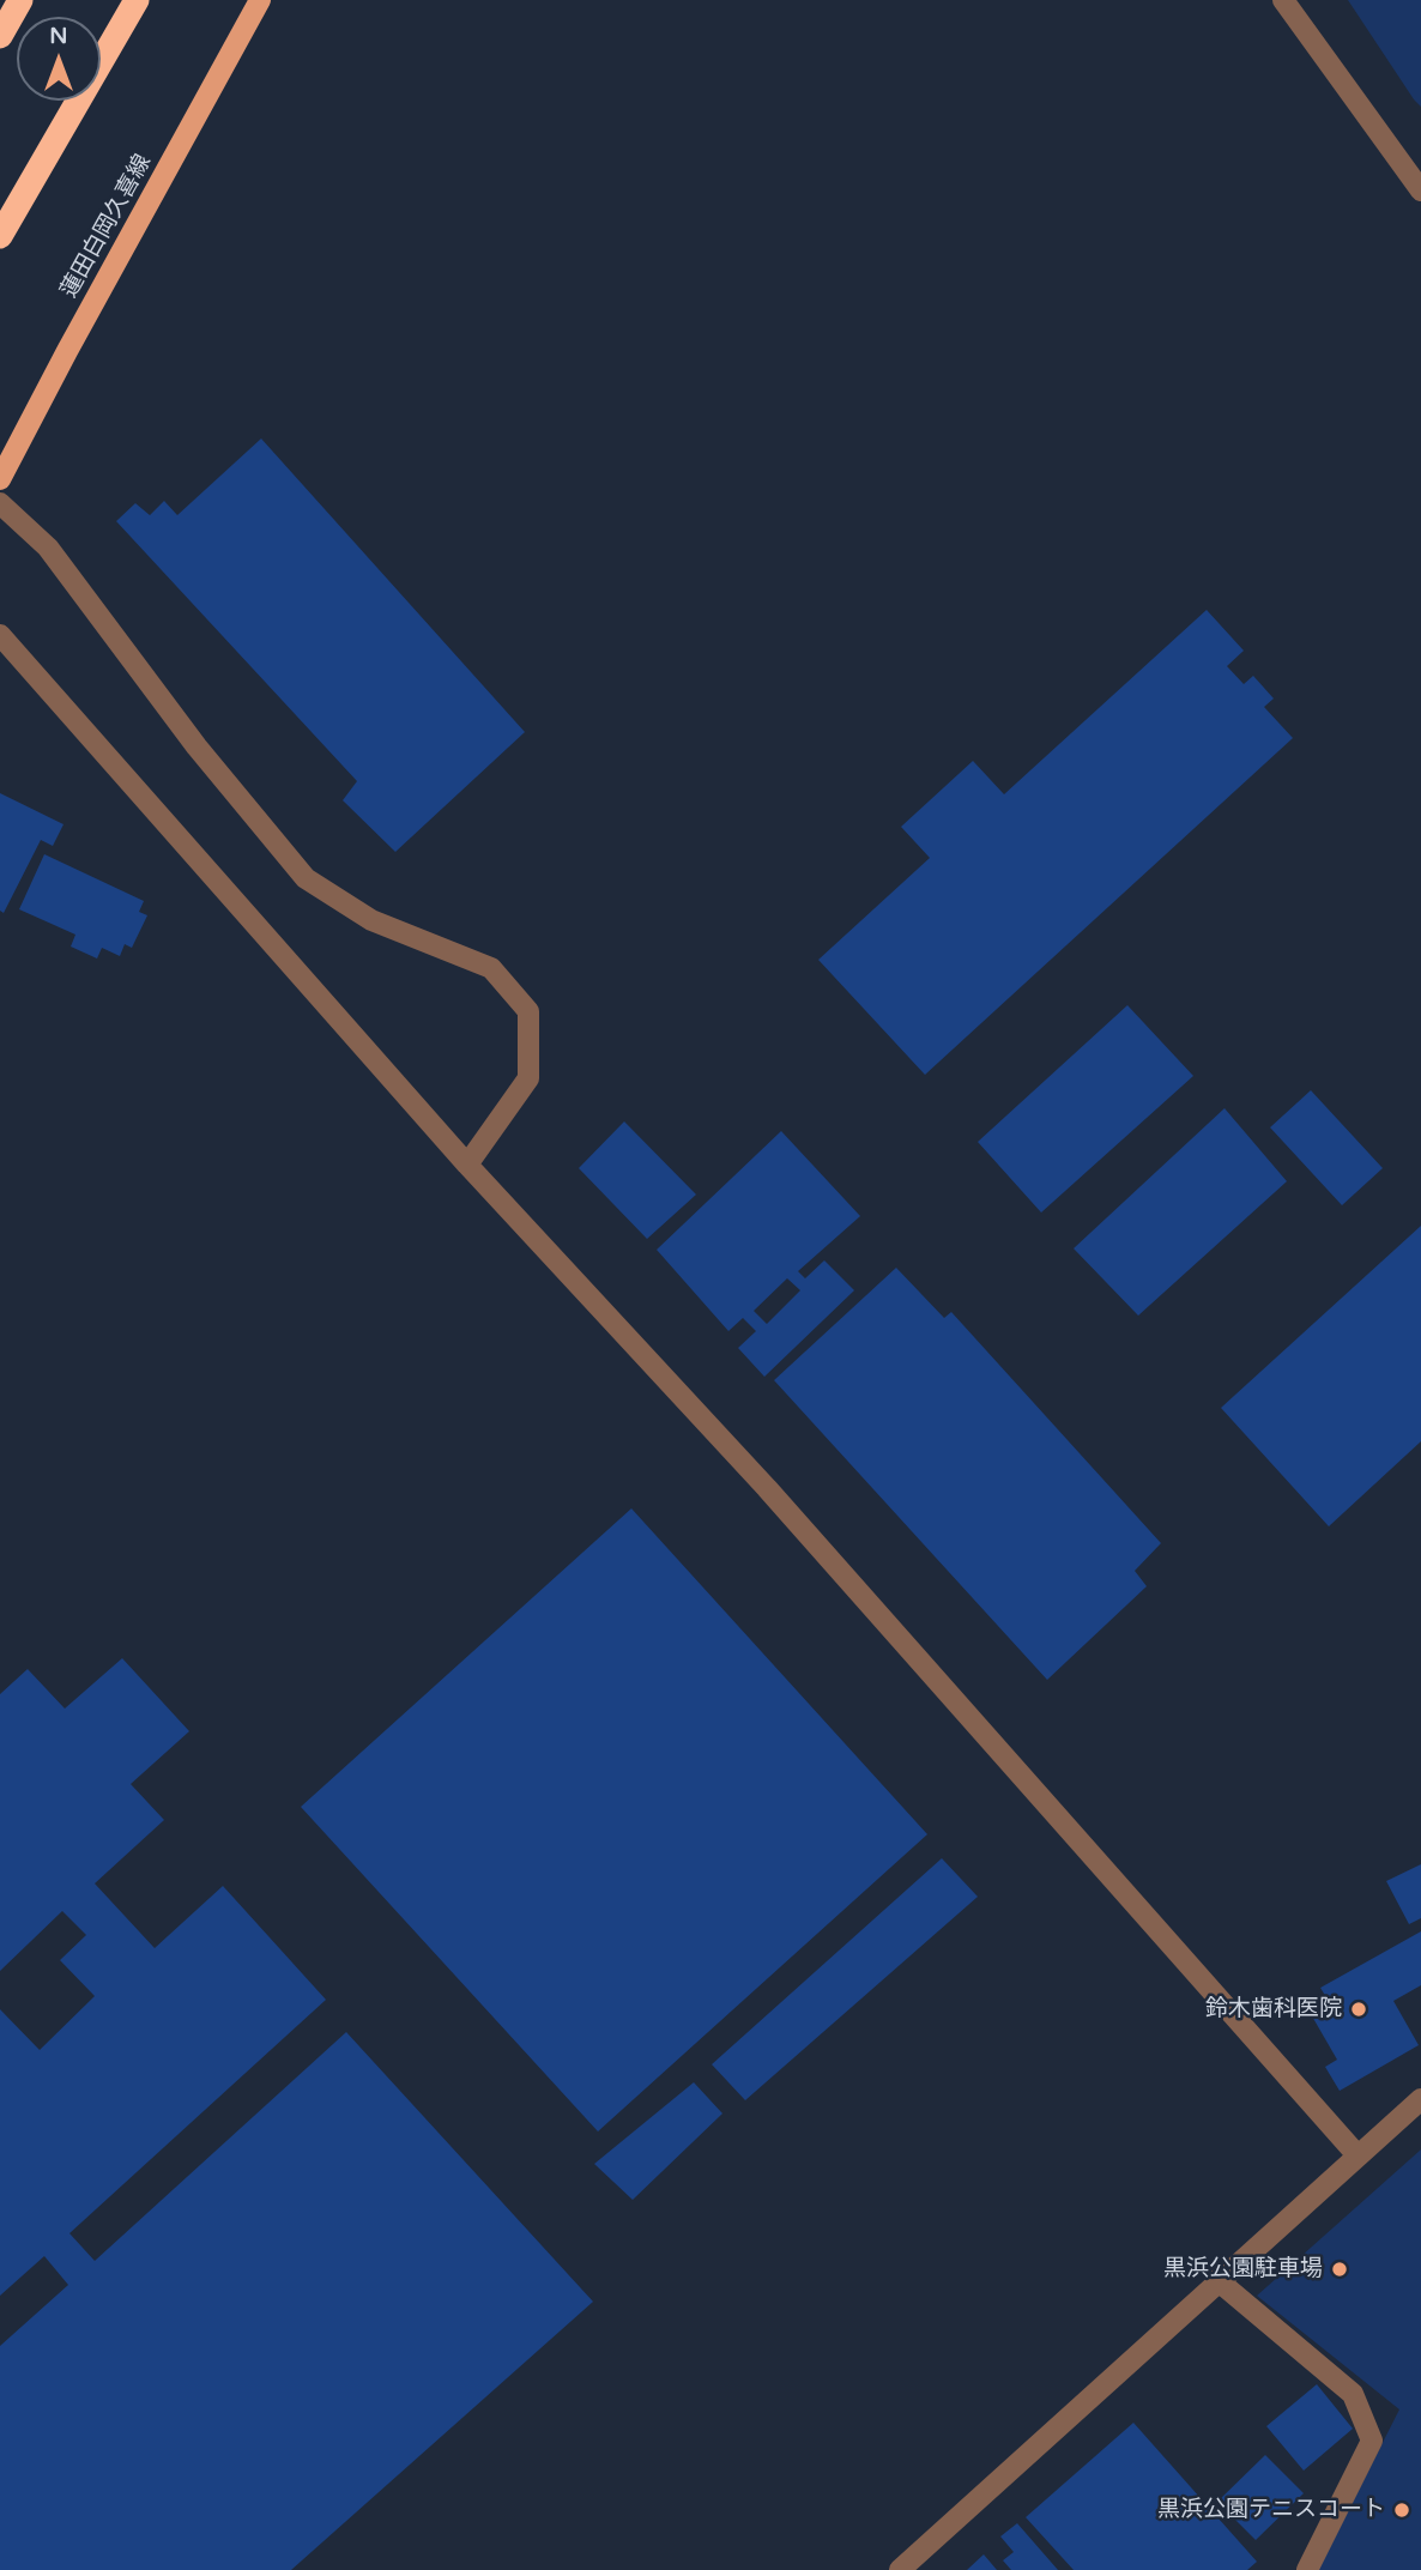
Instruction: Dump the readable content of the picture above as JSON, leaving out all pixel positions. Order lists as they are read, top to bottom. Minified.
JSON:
{"streets":{"main road":["蓮田白岡久喜線"]},"places":["鈴木歯科医院","黒浜公園駐車場","黒浜公園テニスコート"],"north":"top"}
